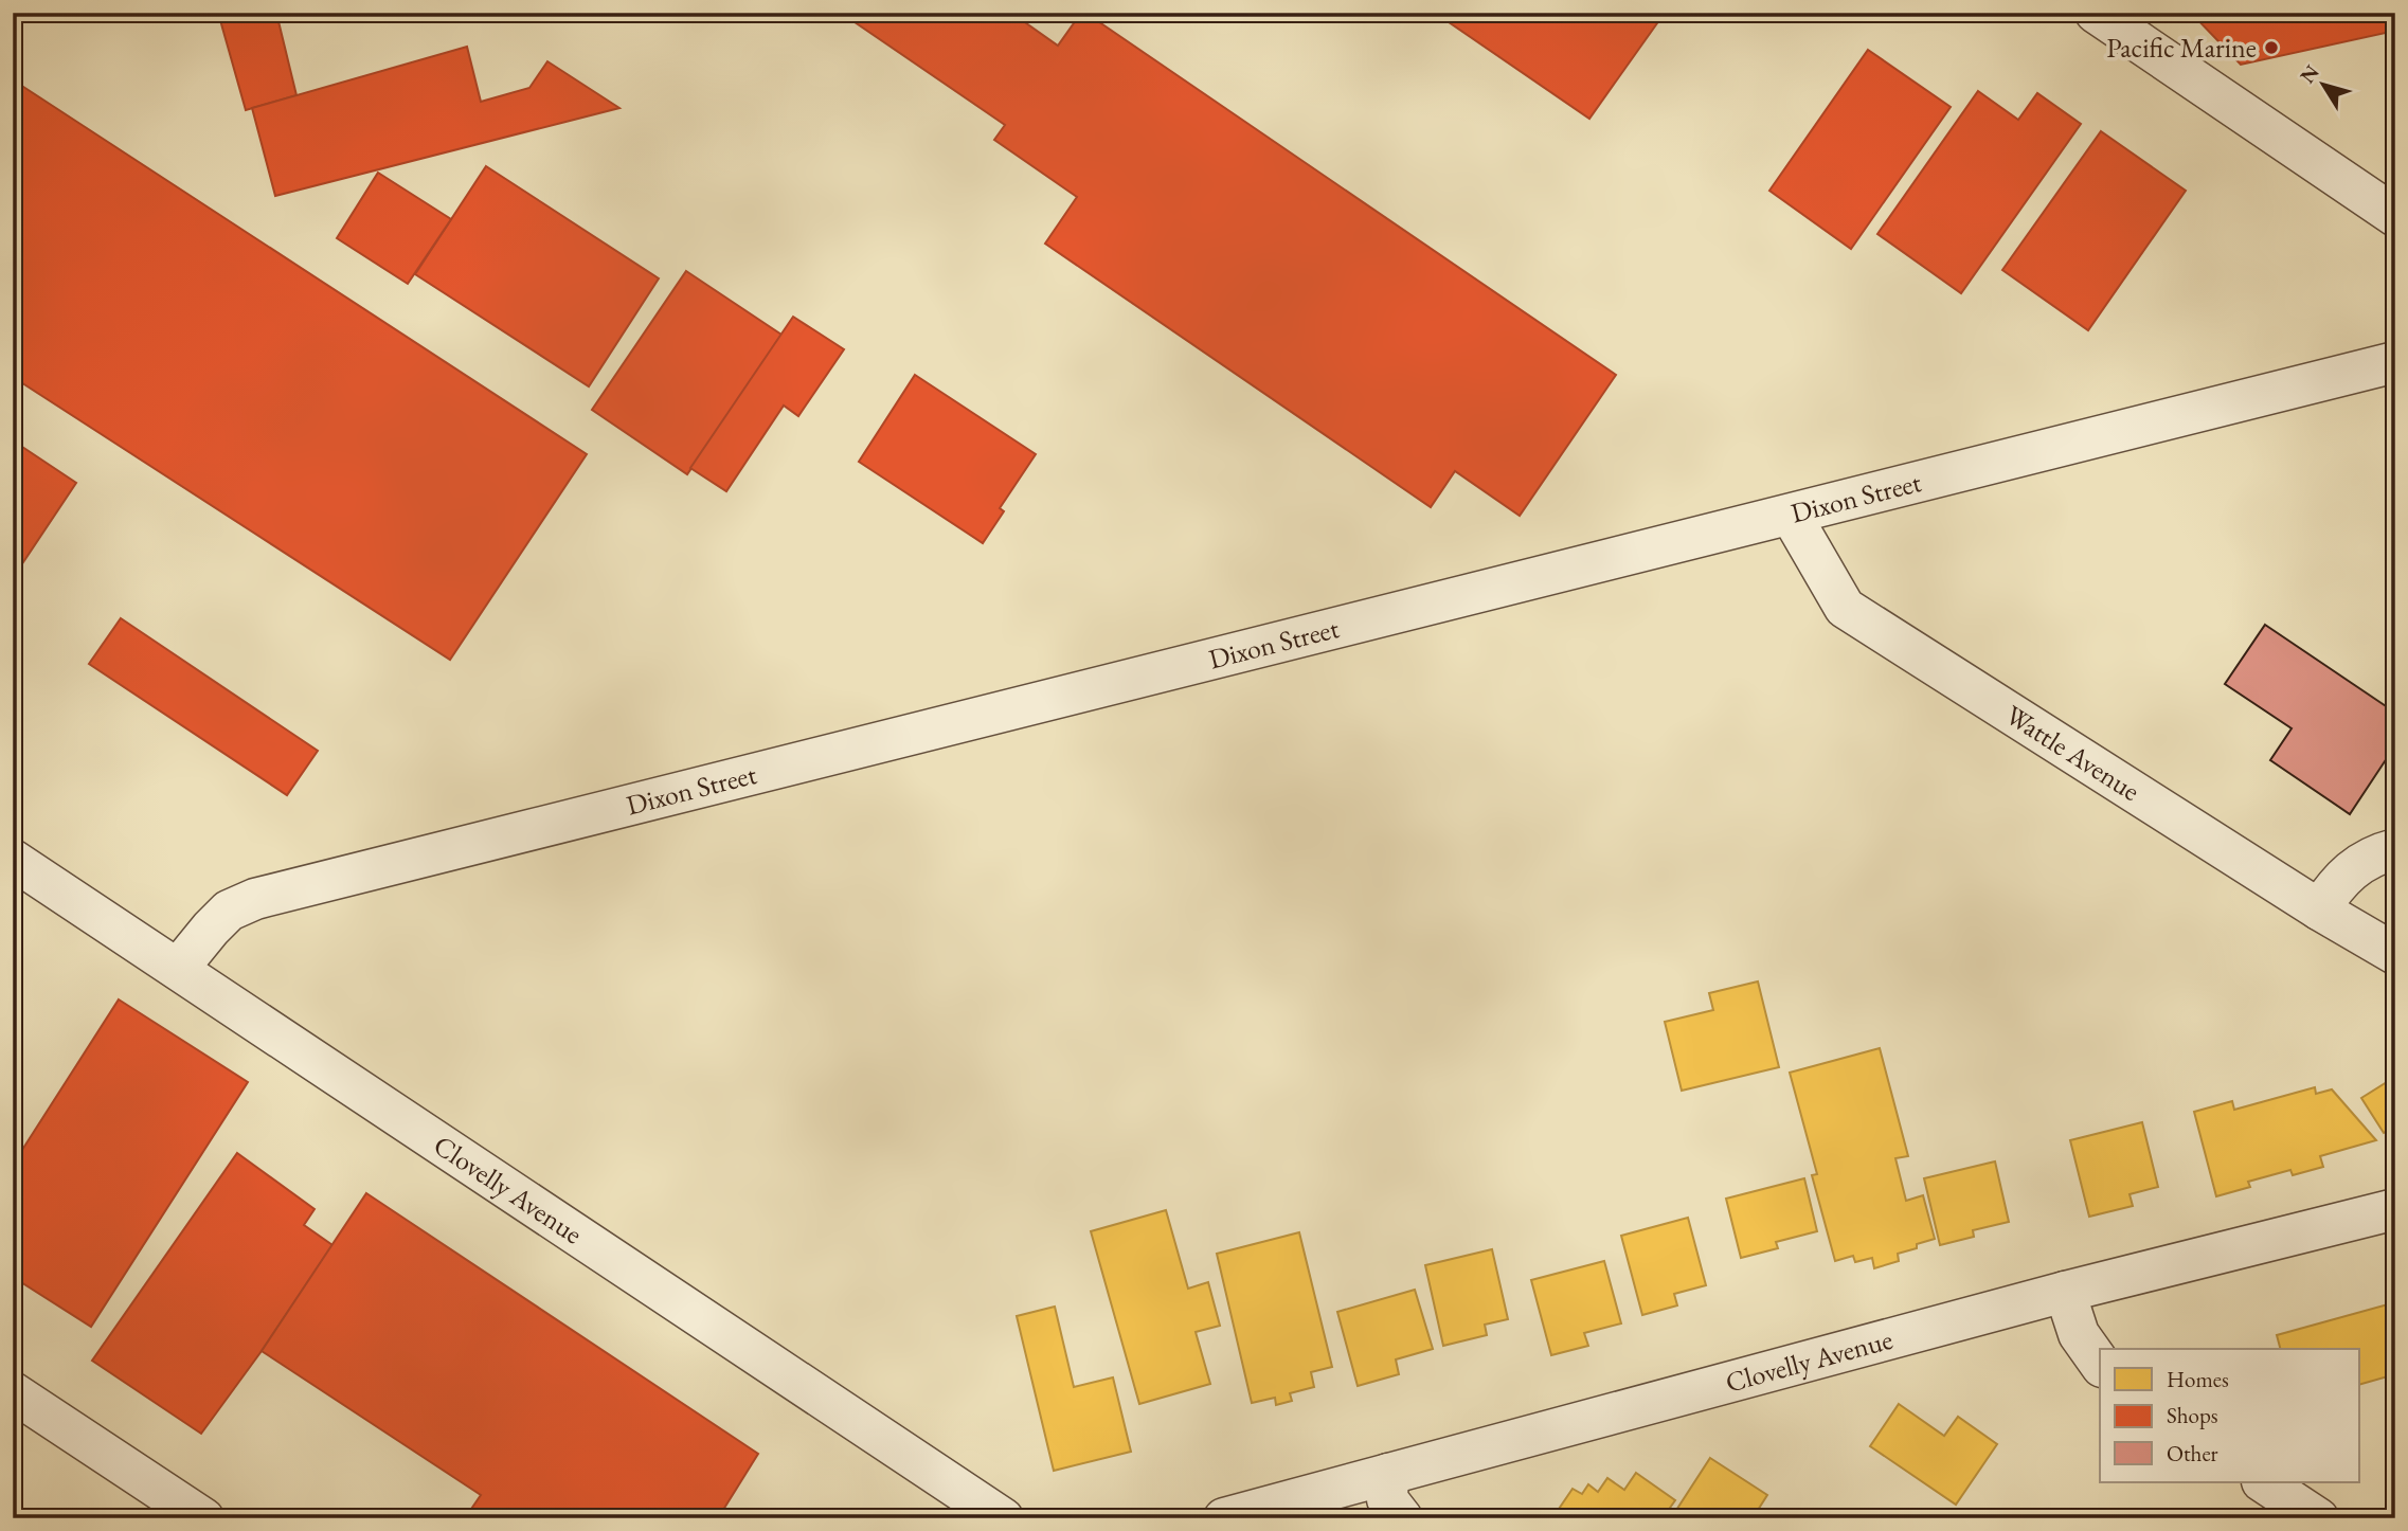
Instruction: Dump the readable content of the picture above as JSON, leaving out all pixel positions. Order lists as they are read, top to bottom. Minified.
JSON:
{"streets":{"street":["Dixon Street","Wattle Avenue","Clovelly Avenue"]},"crossings":[["Dixon Street","Wattle Avenue"],["Dixon Street","Clovelly Avenue"]],"places":["Pacific Marine"],"legend":["Homes","Shops","Other"],"north":"top left"}
